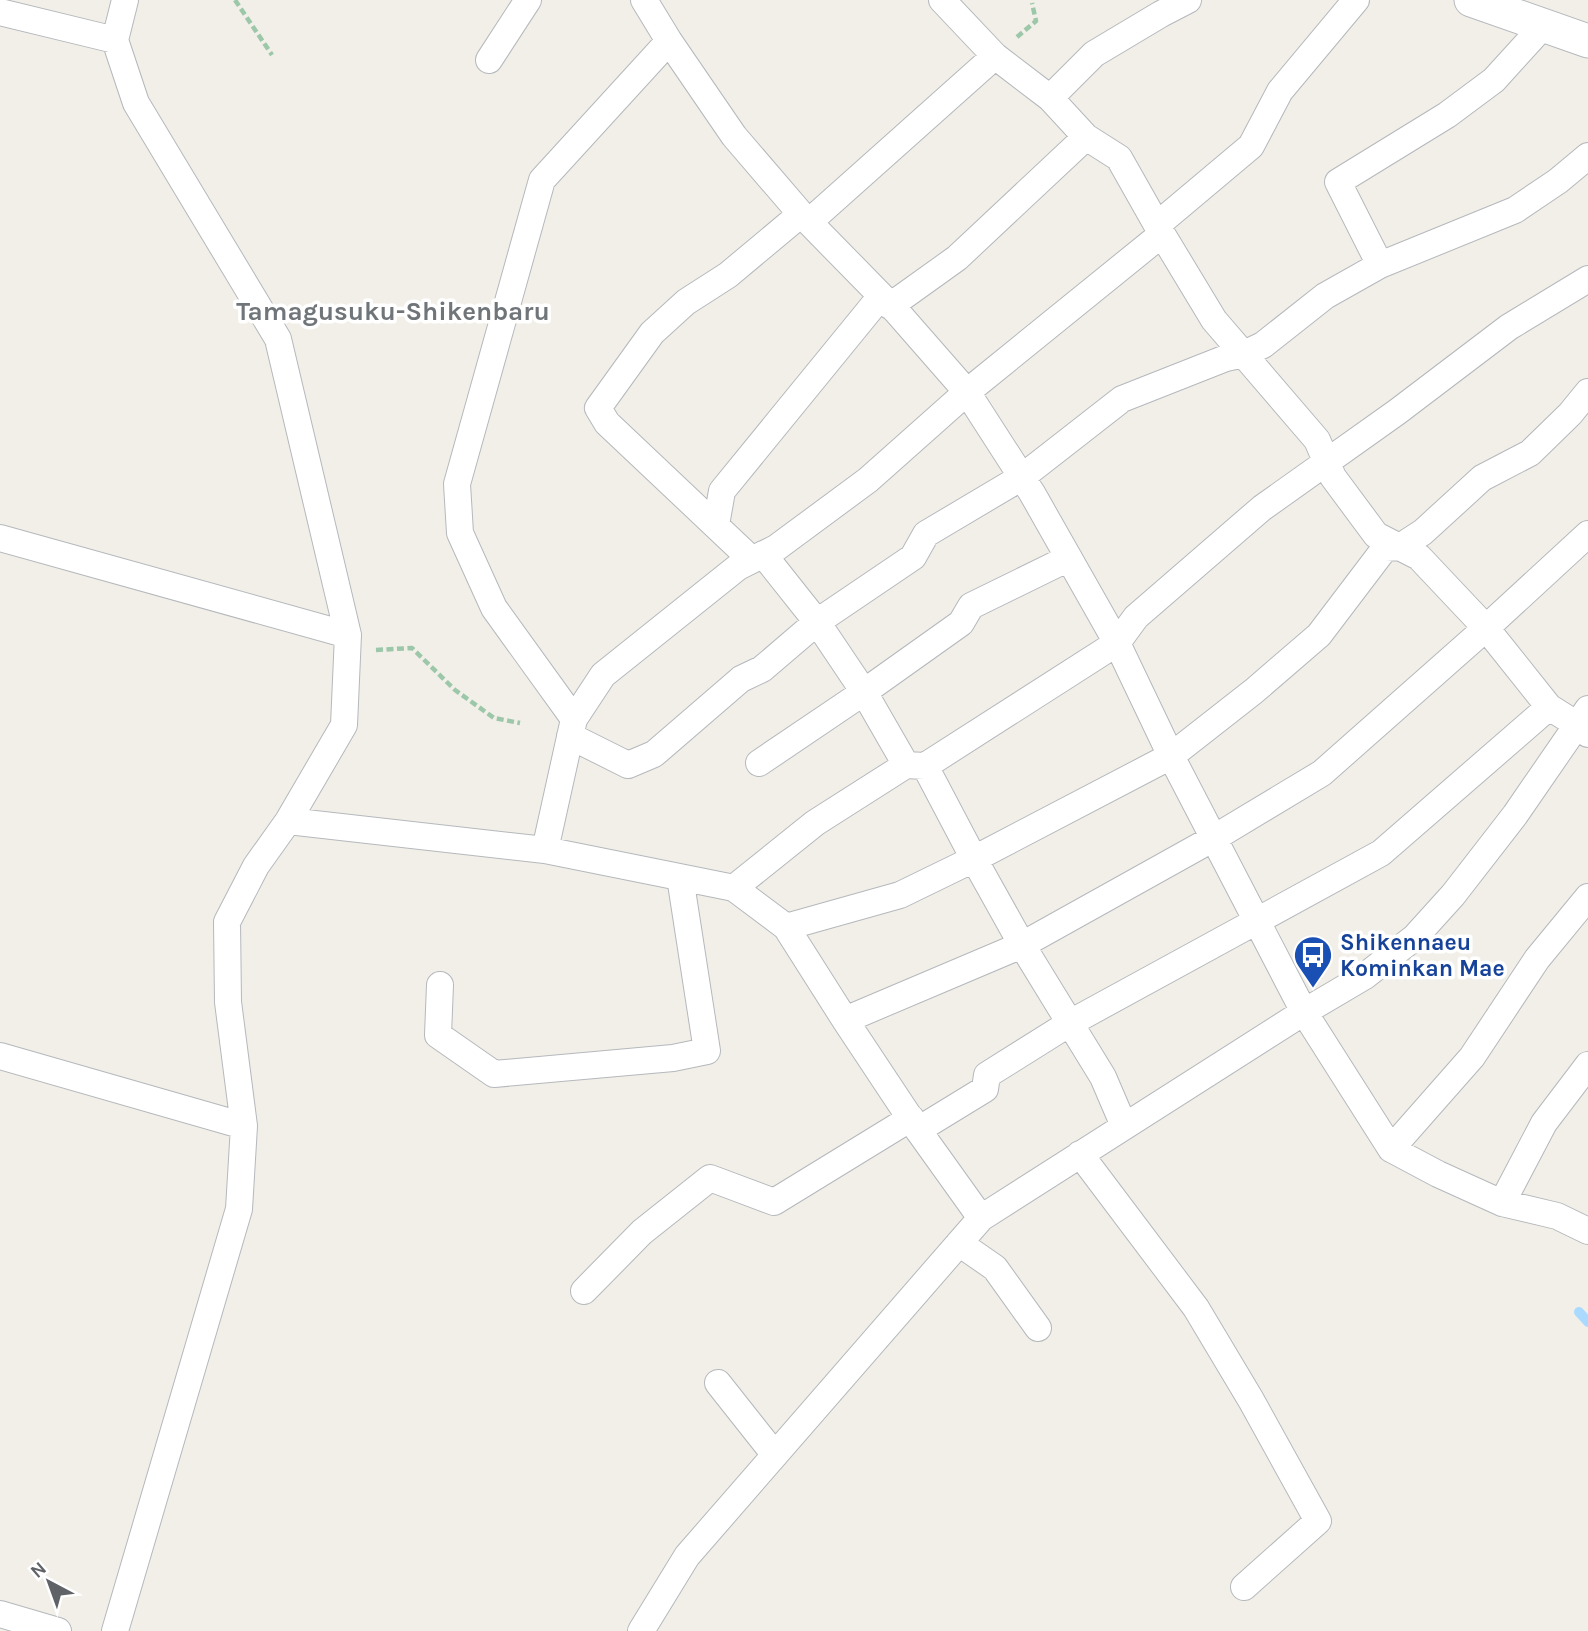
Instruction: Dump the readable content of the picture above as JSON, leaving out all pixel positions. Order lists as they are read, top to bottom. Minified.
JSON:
{"districts":["Tamagusuku-Shikenbaru"],"places":{"bus stop":["Shikennaeu Kominkan Mae"]},"north":"top left"}
